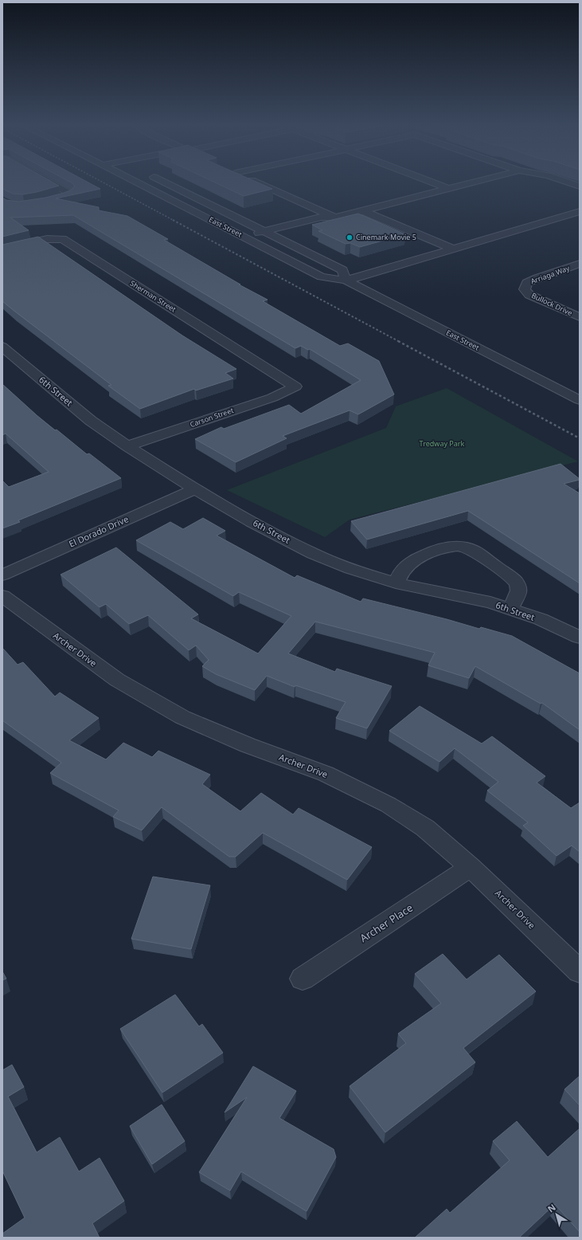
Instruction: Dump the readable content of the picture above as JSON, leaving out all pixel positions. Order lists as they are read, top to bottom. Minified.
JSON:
{"streets":{"street":["East Street","Arriaga Way","Sherman Street","Bullock Drive","6th Street","Carson Street","El Dorado Drive","Archer Drive","Archer Place"]},"crossings":[["Arriaga Way","Bullock Drive"],["Sherman Street","Carson Street"],["6th Street","Carson Street"],["6th Street","El Dorado Drive"],["Archer Drive","Archer Place"]],"parks":["Tredway Park"],"places":["Cinemark Movie 5"],"north":"top left"}
